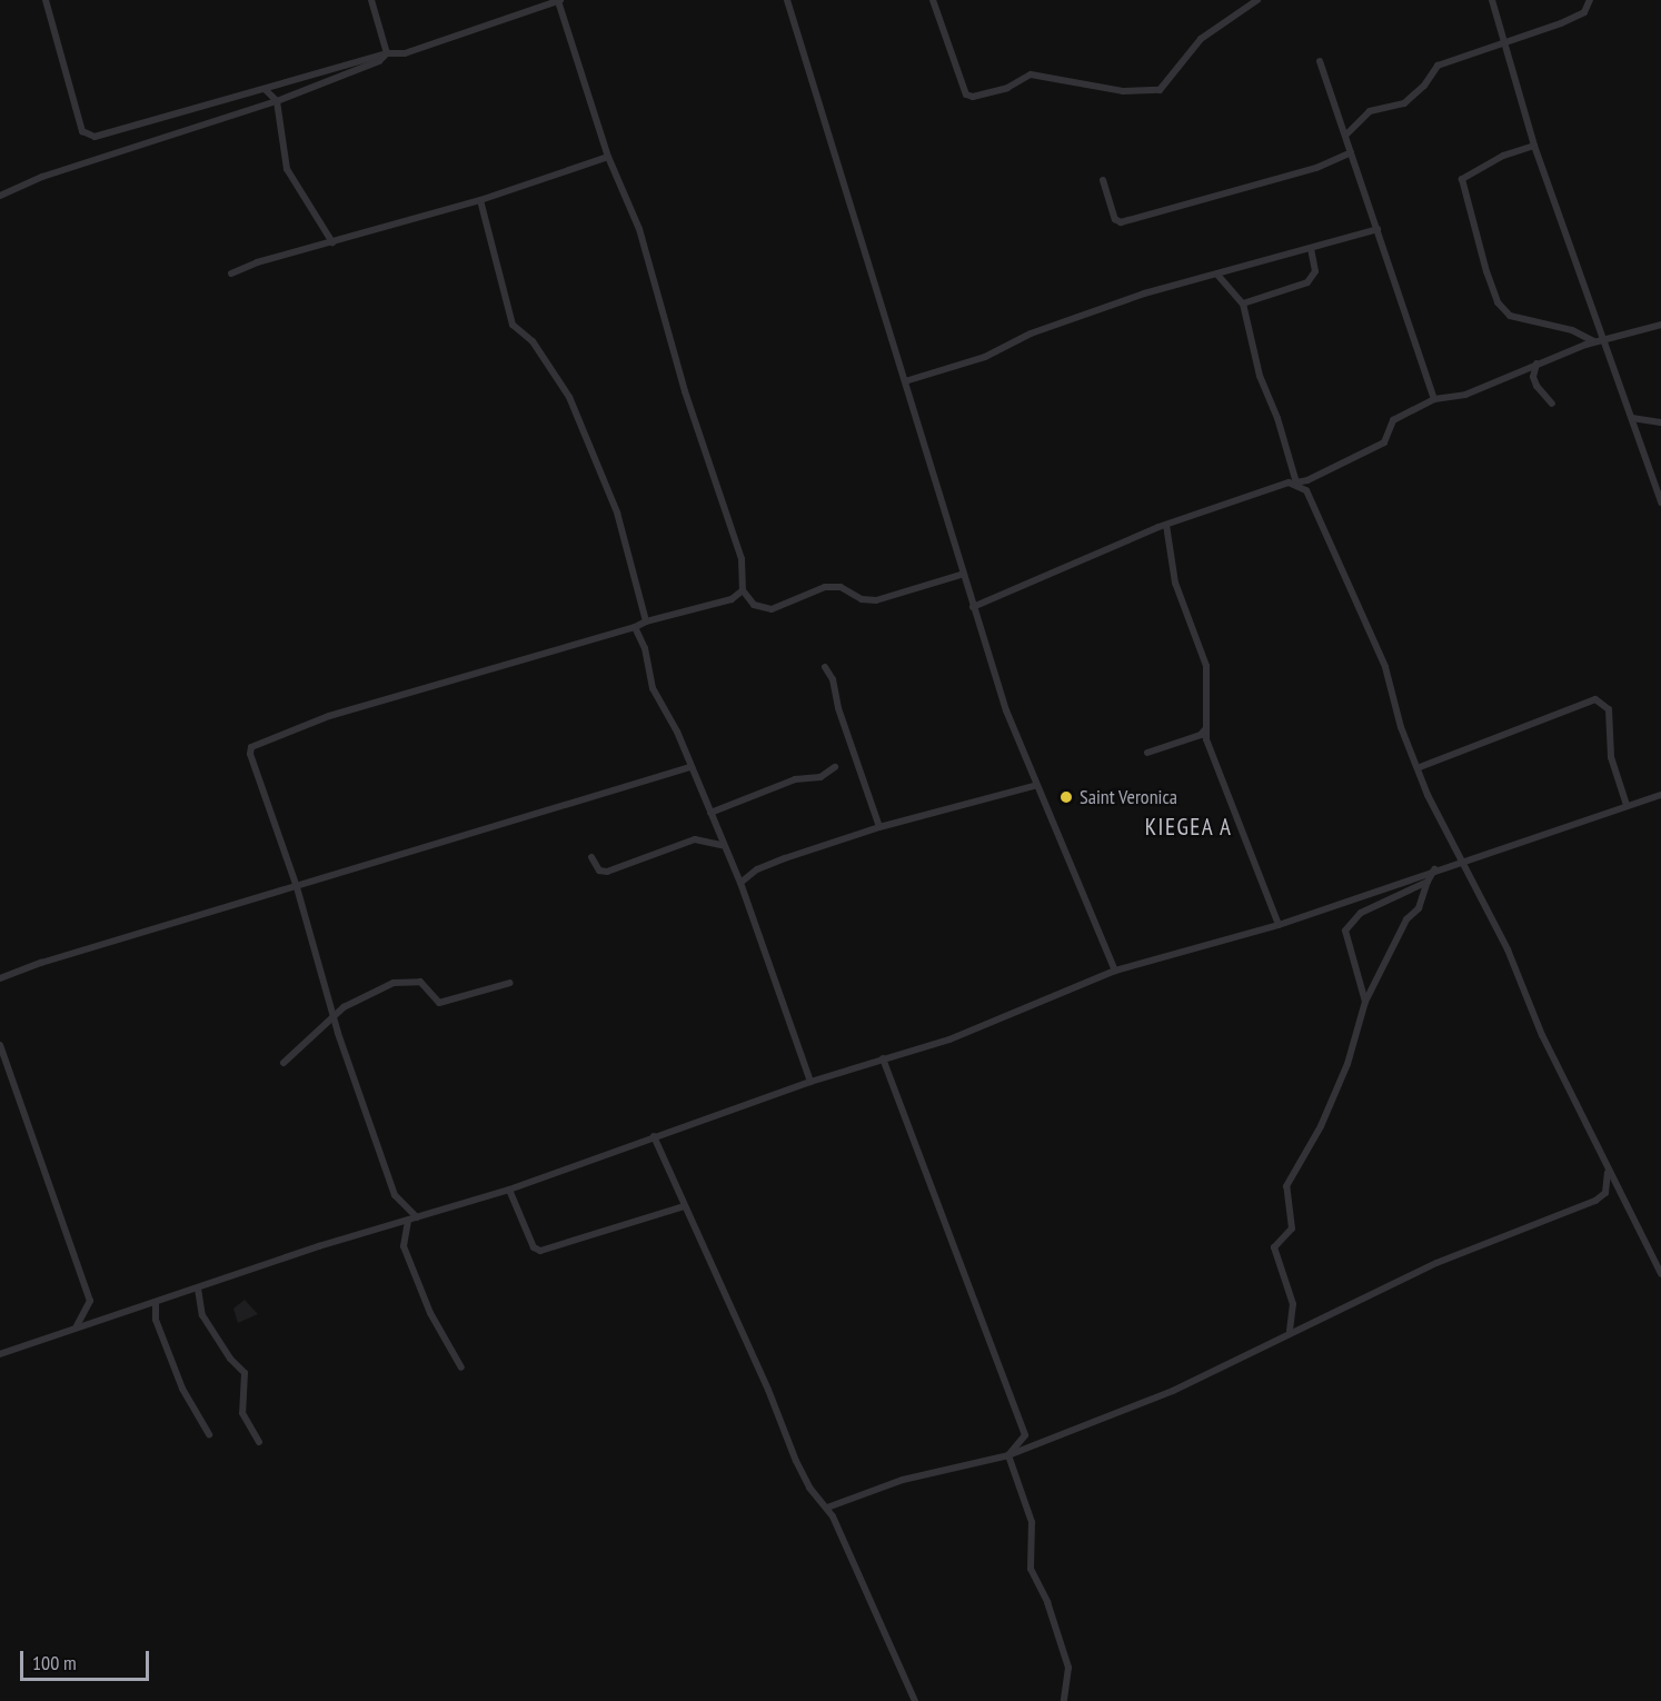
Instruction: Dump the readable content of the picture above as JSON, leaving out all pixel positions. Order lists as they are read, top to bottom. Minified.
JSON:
{"districts":["KIEGEA A"],"places":["Saint Veronica"],"scale_bar":"100 m"}
